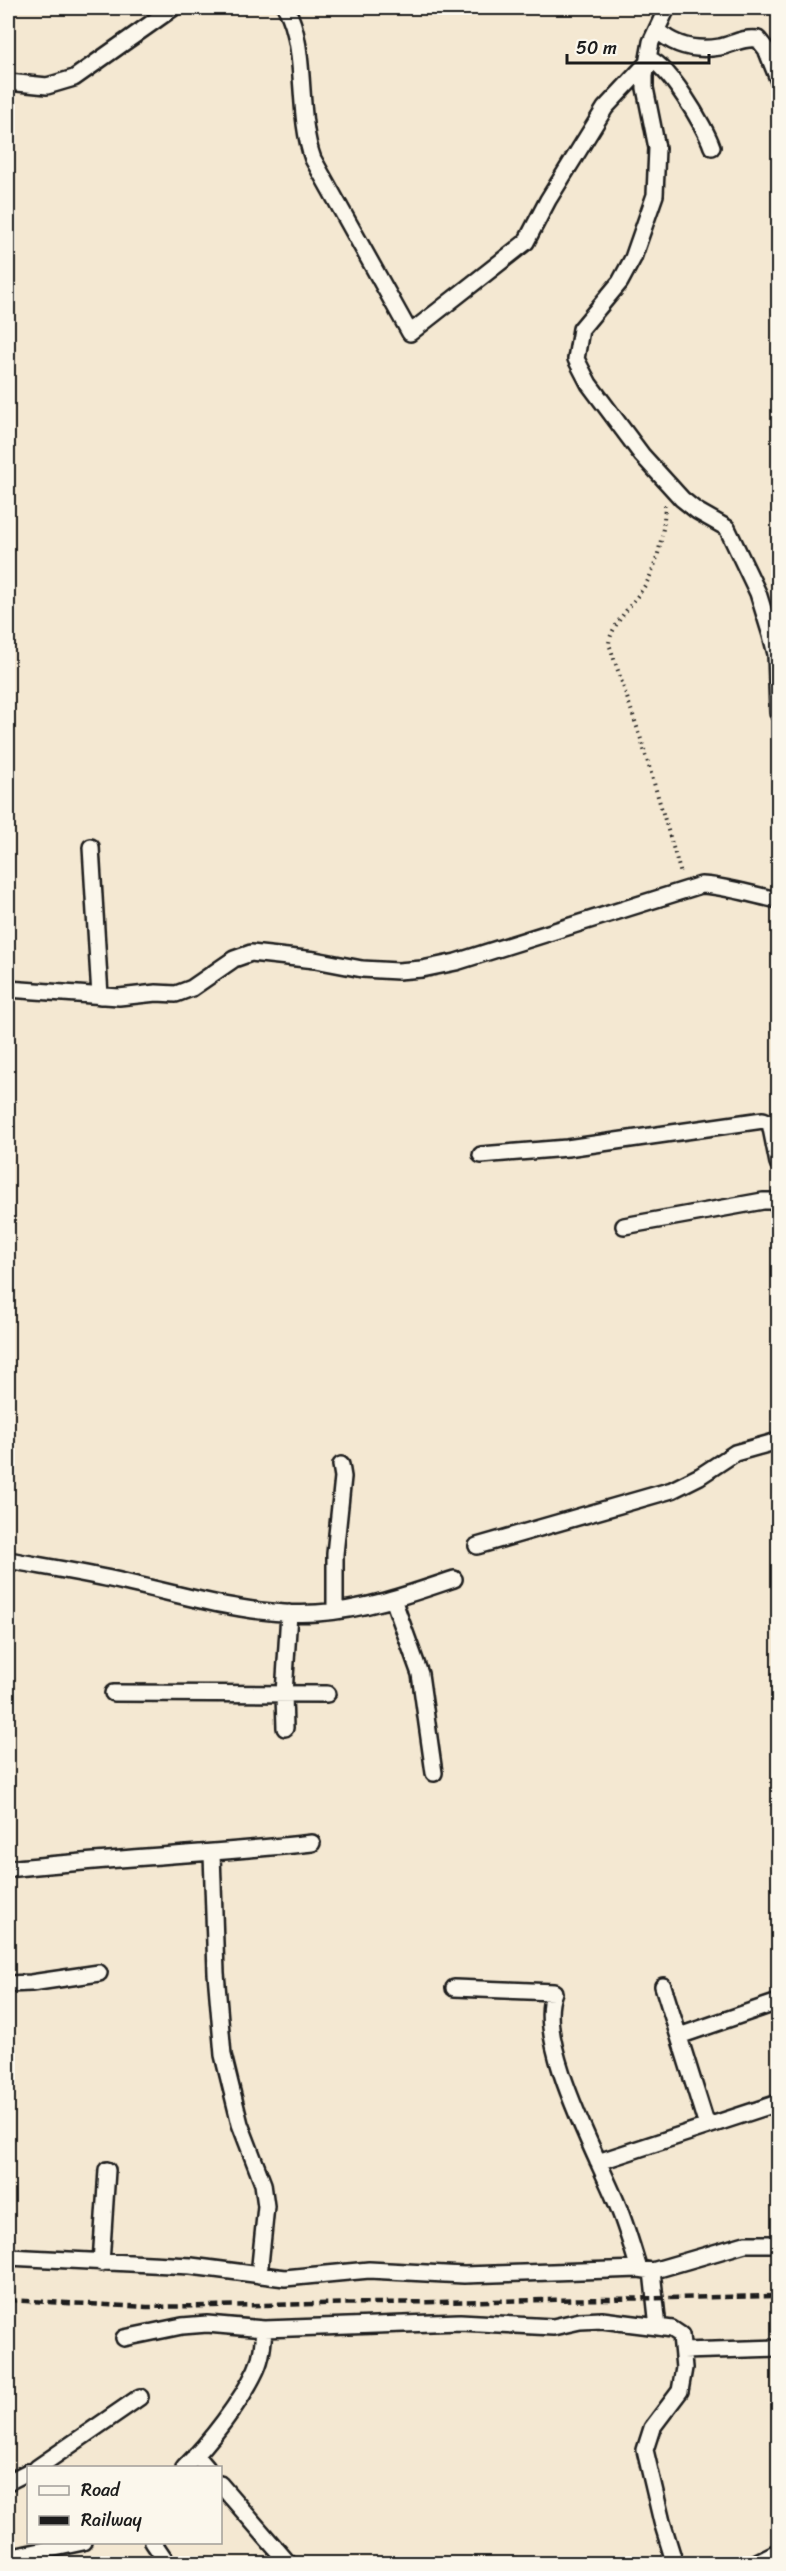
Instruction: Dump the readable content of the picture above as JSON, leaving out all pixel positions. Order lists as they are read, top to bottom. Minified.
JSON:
{"legend":["Road","Railway"],"scale_bar":"50 m"}
